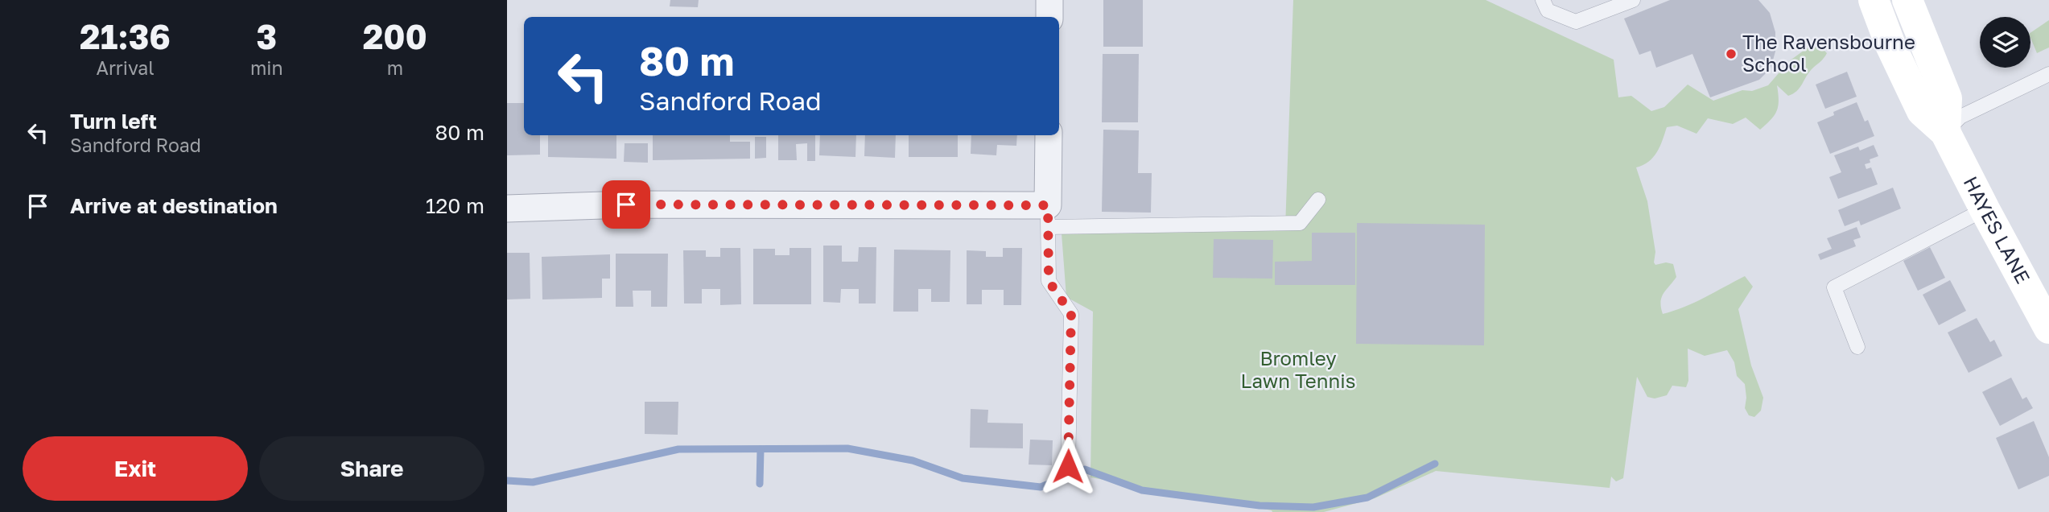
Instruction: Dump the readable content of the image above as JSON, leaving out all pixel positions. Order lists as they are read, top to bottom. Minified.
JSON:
{"streets":{"main road":["HAYES LANE"]},"parks":["Bromley Lawn Tennis"],"places":["The Ravensbourne School"],"page":{"eta":["21:36","Arrival","3","min","200","m"],"turn":["80 m","Sandford Road"],"list":[{"name":"Turn left","note":"Sandford Road","value":"80 m"},{"name":"Arrive at destination","value":"120 m"}],"buttons":["Exit","Share"]}}
